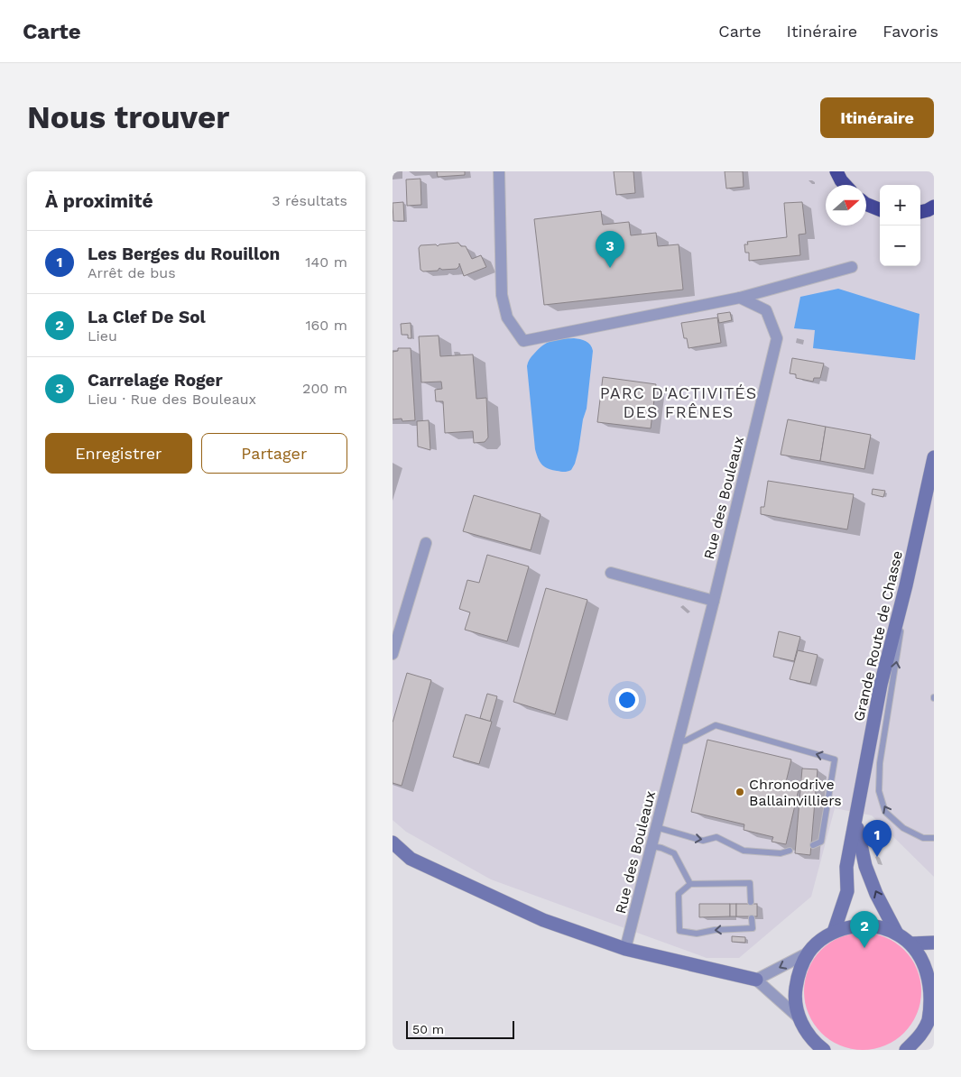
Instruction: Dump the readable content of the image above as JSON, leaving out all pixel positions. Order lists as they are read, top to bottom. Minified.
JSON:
{"streets":{"main road":["Grande Route de Chasse"],"street":["Rue des Bouleaux"]},"districts":["PARC D'ACTIVITÉS DES FRÊNES"],"places":["Chronodrive Ballainvilliers"],"scale_bar":"50 m","north":"right","page":{"header":"Carte","nav":["Carte","Itinéraire","Favoris"],"buttons":["Itinéraire",["Enregistrer","Partager"]],"title":"Nous trouver","heading":["À proximité","3 résultats"],"map_buttons":["+","−"],"list":[{"mark":"1","name":"Les Berges du Rouillon","note":"Arrêt de bus","value":"140 m"},{"mark":"2","name":"La Clef De Sol","note":"Lieu","value":"160 m"},{"mark":"3","name":"Carrelage Roger","note":"Lieu · Rue des Bouleaux","value":"200 m"}],"pins":["3","1","2"],"scale":"50 m"}}
